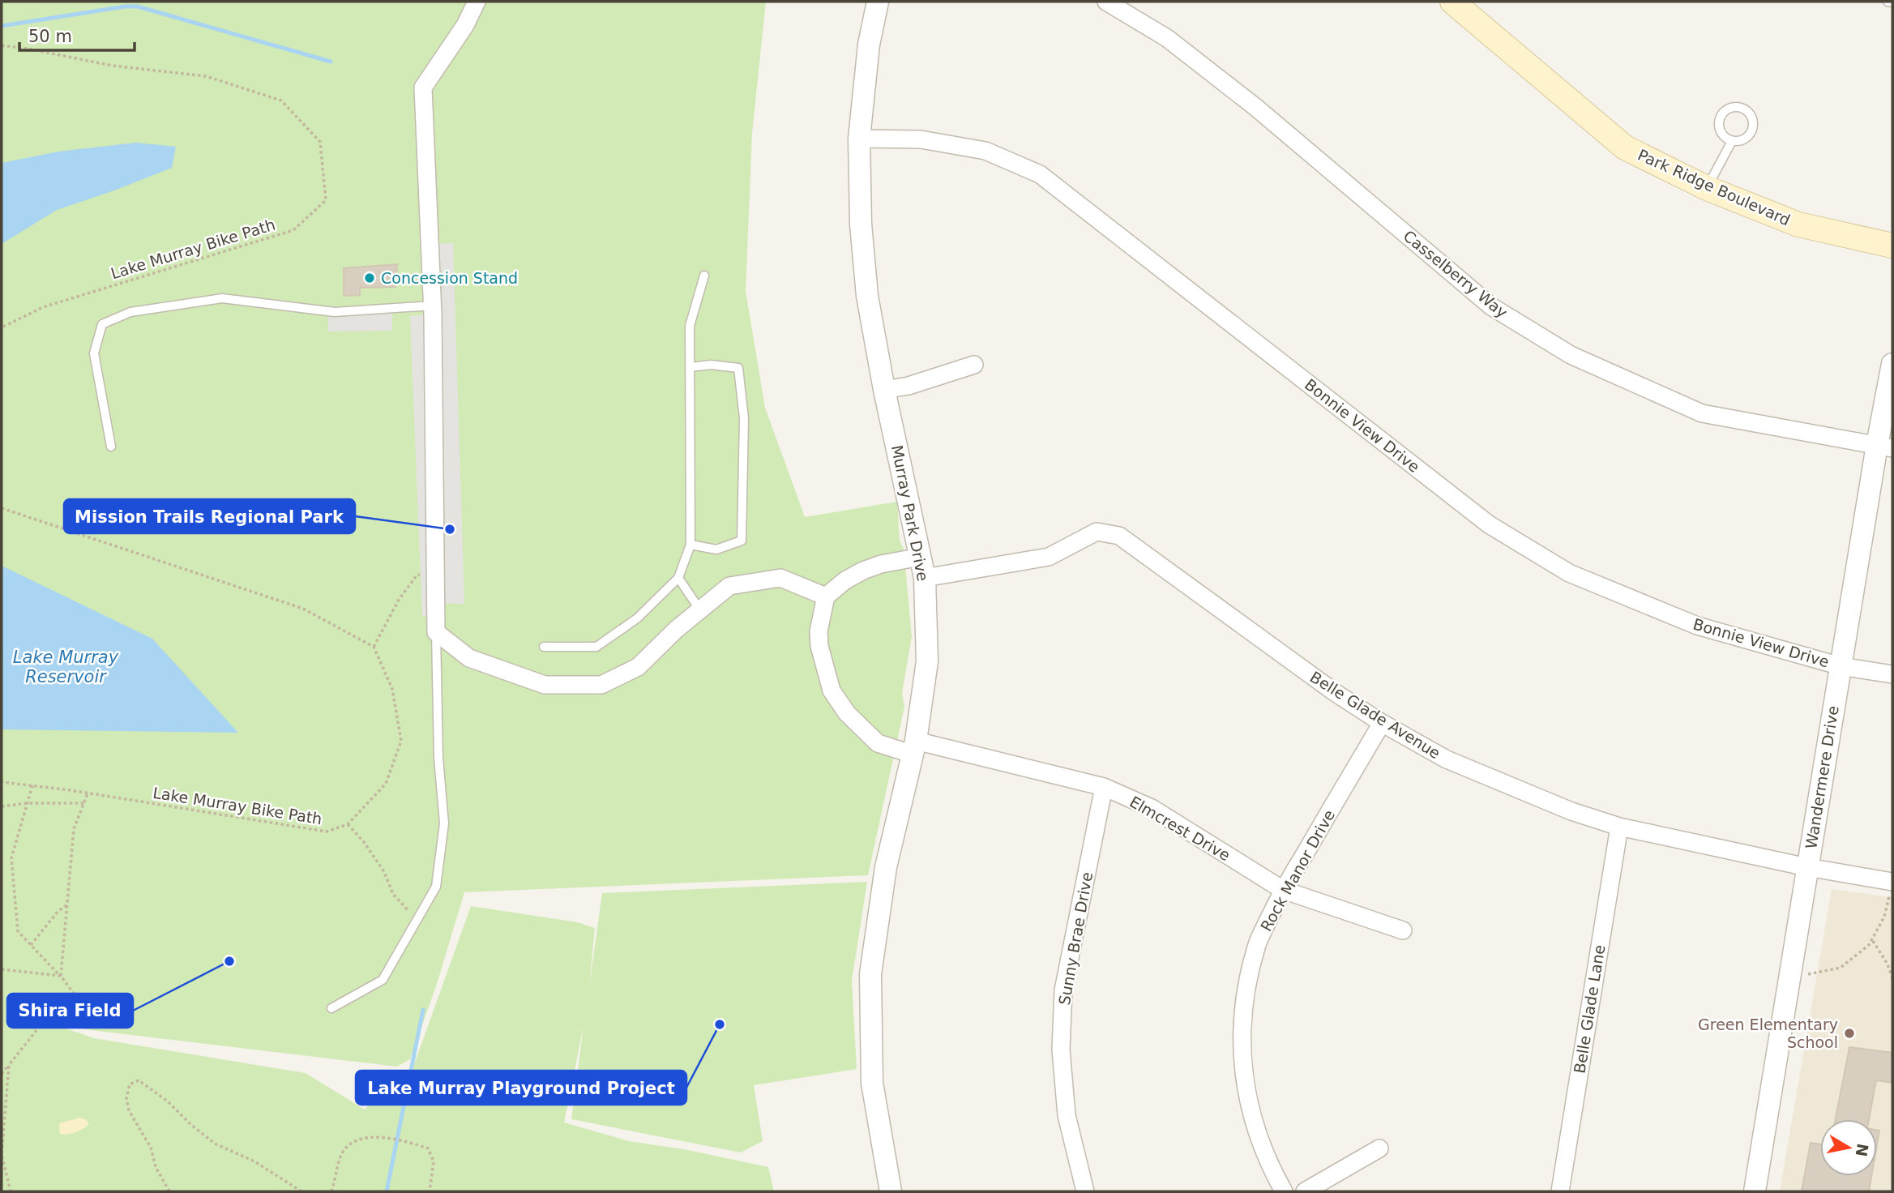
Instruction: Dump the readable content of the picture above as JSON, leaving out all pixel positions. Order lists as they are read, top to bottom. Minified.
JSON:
{"streets":{"main road":["Park Ridge Boulevard"],"street":["Casselberry Way","Bonnie View Drive","Murray Park Drive","Belle Glade Avenue","Wandermere Drive","Elmcrest Drive","Rock Manor Drive","Sunny Brae Drive","Belle Glade Lane"],"path":["Lake Murray Bike Path"]},"crossings":[["Casselberry Way","Wandermere Drive"],["Bonnie View Drive","Murray Park Drive"],["Bonnie View Drive","Wandermere Drive"],["Murray Park Drive","Belle Glade Avenue"],["Murray Park Drive","Elmcrest Drive"],["Belle Glade Avenue","Wandermere Drive"],["Belle Glade Avenue","Rock Manor Drive"],["Belle Glade Avenue","Belle Glade Lane"],["Elmcrest Drive","Rock Manor Drive"],["Elmcrest Drive","Sunny Brae Drive"]],"water":["Lake Murray Reservoir"],"places":["Concession Stand","Mission Trails Regional Park","Shira Field","Lake Murray Playground Project","Green Elementary School"],"scale_bar":"50 m","north":"right"}
